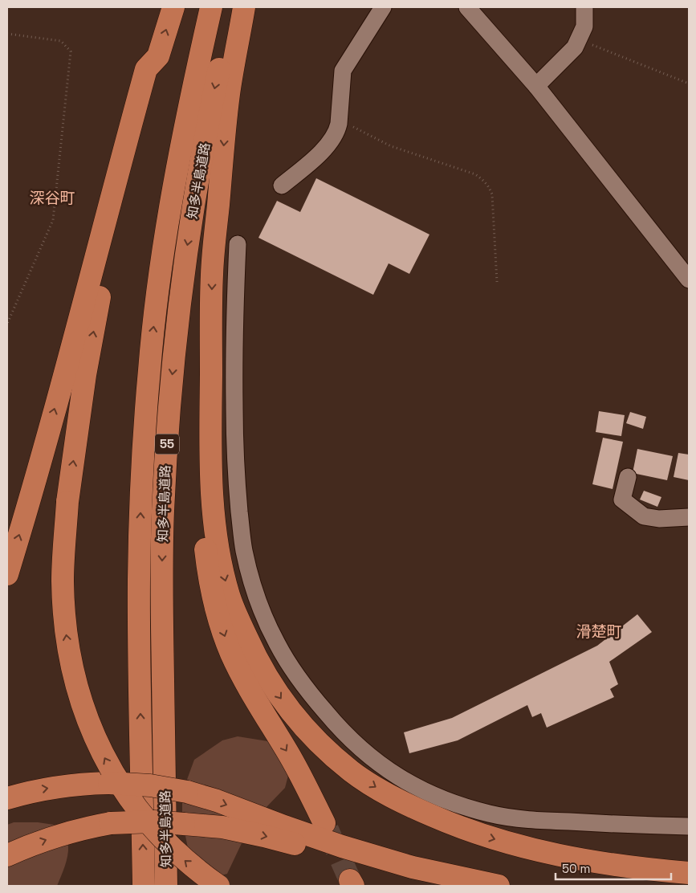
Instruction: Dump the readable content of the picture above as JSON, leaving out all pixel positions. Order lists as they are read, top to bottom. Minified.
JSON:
{"streets":{"highway":["知多半島道路","55"]},"districts":["深谷町","滑楚町"],"scale_bar":"50 m"}
